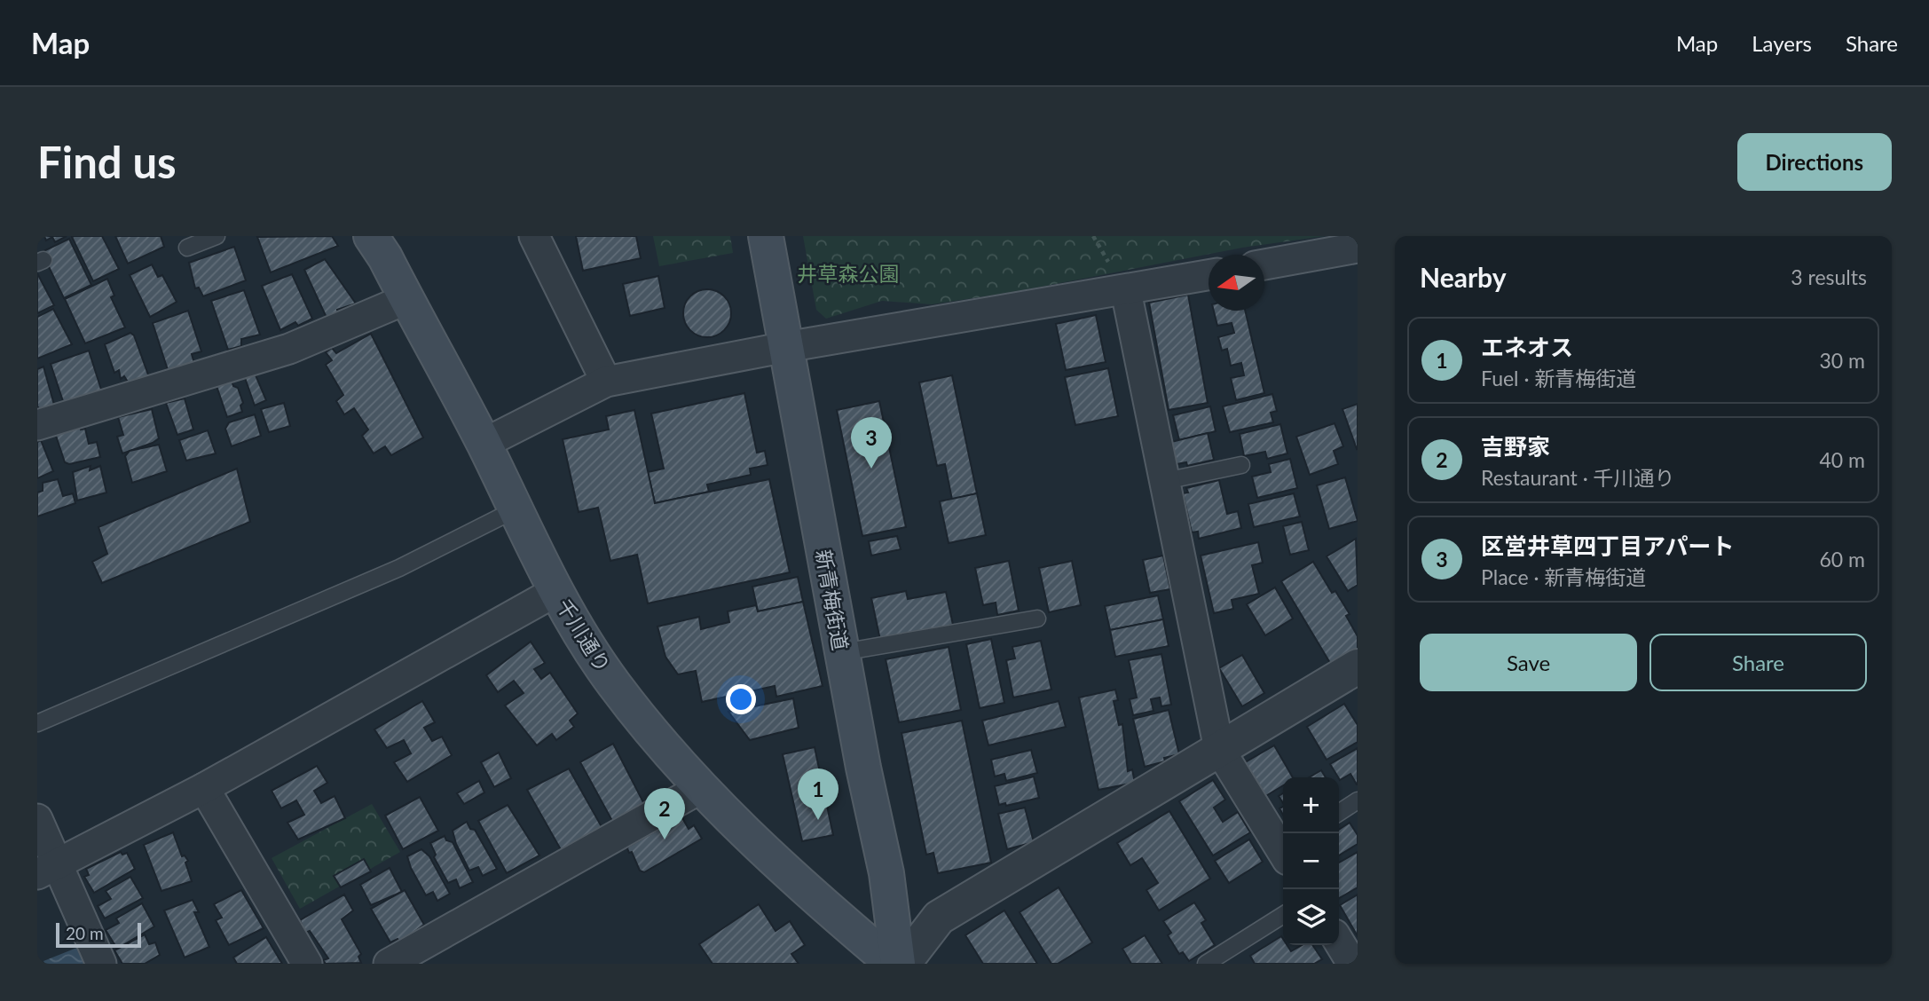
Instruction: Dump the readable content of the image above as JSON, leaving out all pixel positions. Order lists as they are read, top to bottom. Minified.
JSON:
{"streets":{"main road":["新青梅街道","千川通り"]},"parks":["井草森公園"],"scale_bar":"20 m","north":"left","page":{"header":"Map","nav":["Map","Layers","Share"],"buttons":["Directions",["Save","Share"]],"title":"Find us","heading":["Nearby","3 results"],"list":[{"mark":"1","name":"エネオス","note":"Fuel · 新青梅街道","value":"30 m"},{"mark":"2","name":"吉野家","note":"Restaurant · 千川通り","value":"40 m"},{"mark":"3","name":"区営井草四丁目アパート","note":"Place · 新青梅街道","value":"60 m"}],"pins":["3","1","2"],"map_buttons":["+","−"],"scale":"20 m"}}
